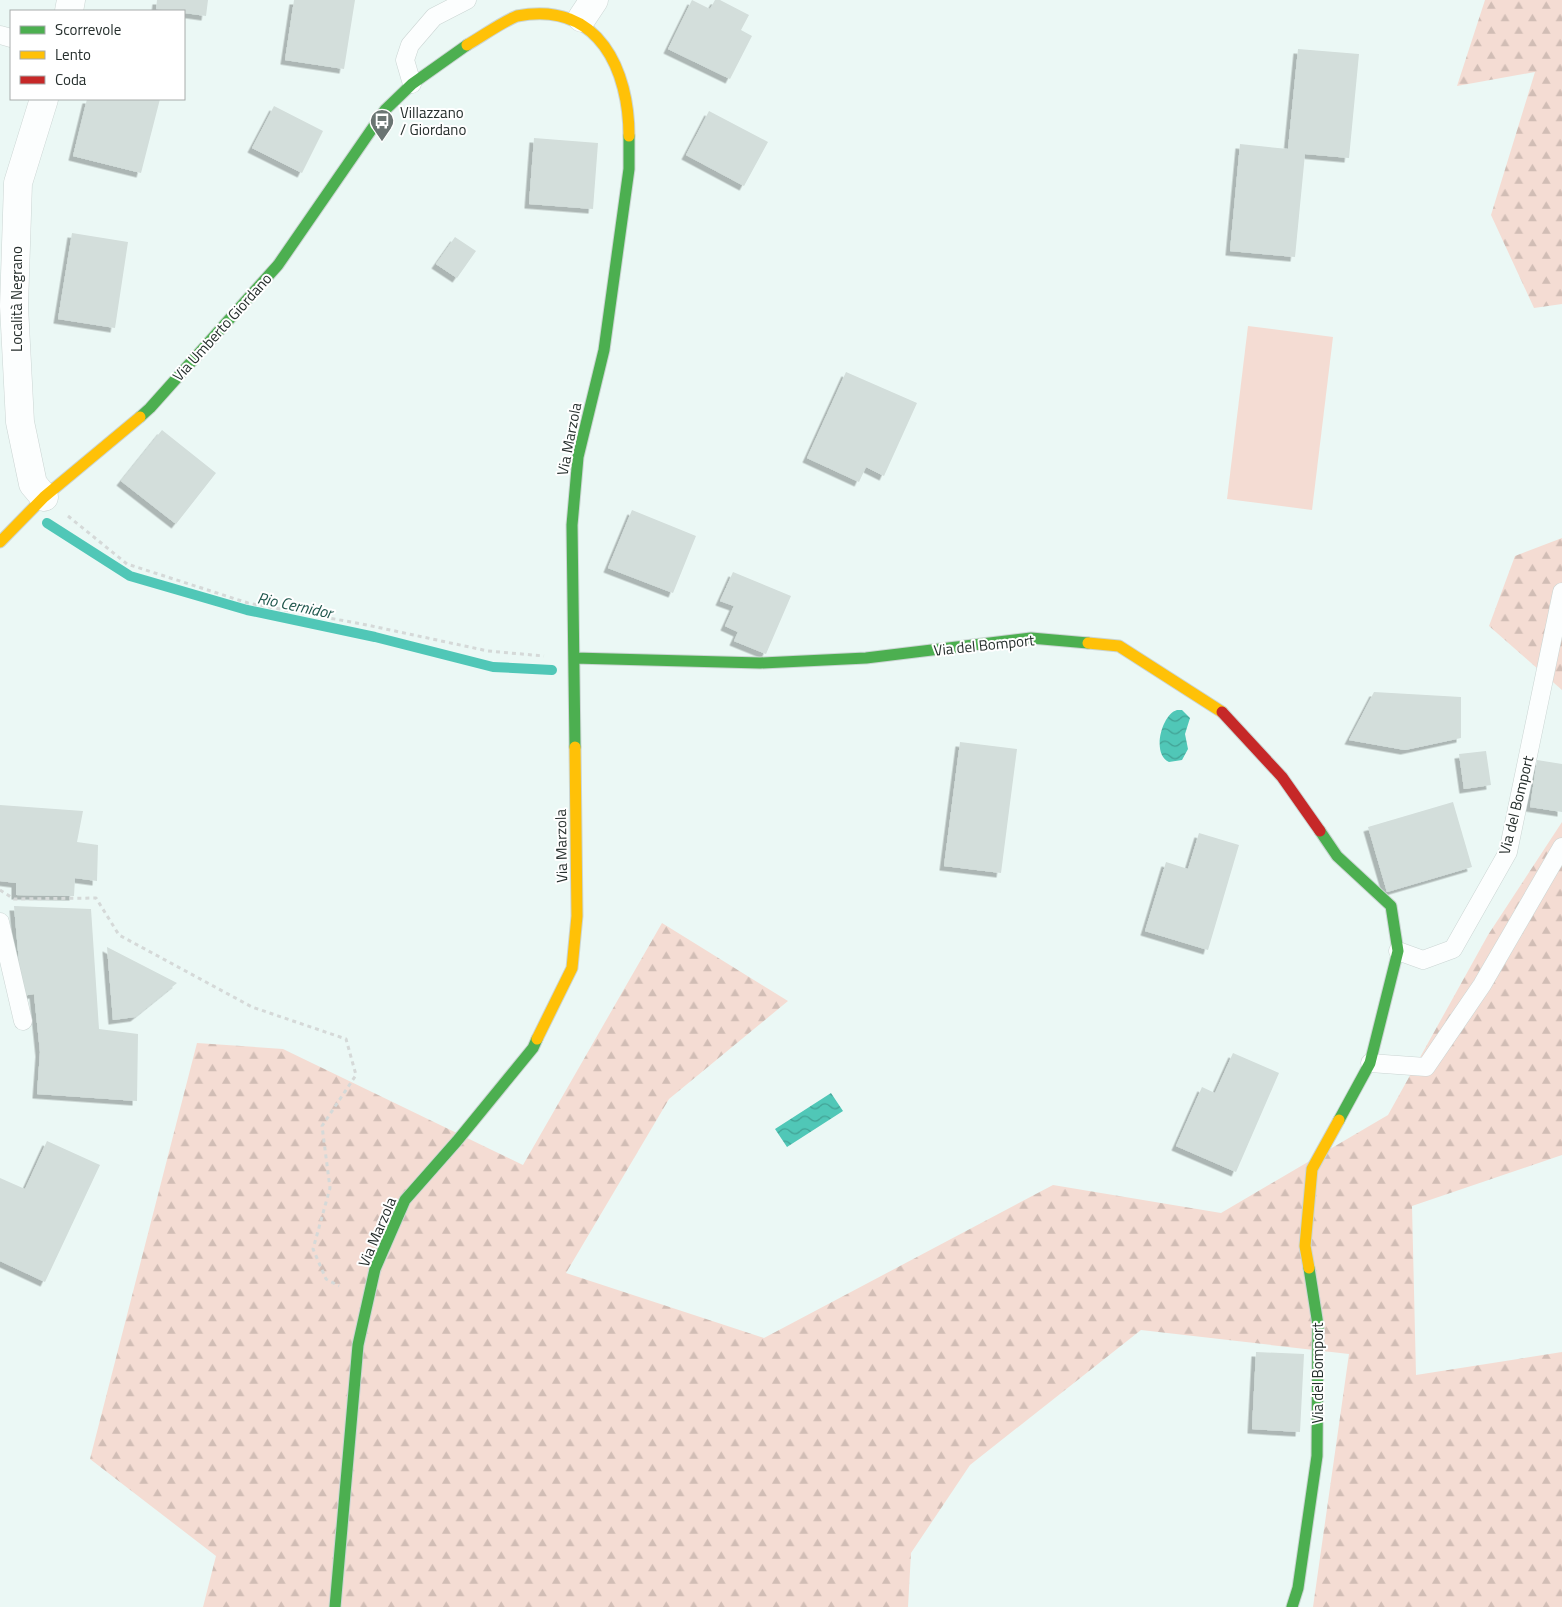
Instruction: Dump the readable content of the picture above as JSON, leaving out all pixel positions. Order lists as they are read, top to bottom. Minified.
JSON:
{"streets":{"street":["Località Negrano","Via Umberto Giordano","Via Marzola","Via del Bomport"]},"crossings":[["Località Negrano","Via Umberto Giordano"],["Via Umberto Giordano","Via Marzola"],["Via Marzola","Via del Bomport"]],"water":["Rio Cernidor"],"places":{"bus stop":["Villazzano / Giordano"]},"legend":["Scorrevole","Lento","Coda"]}
